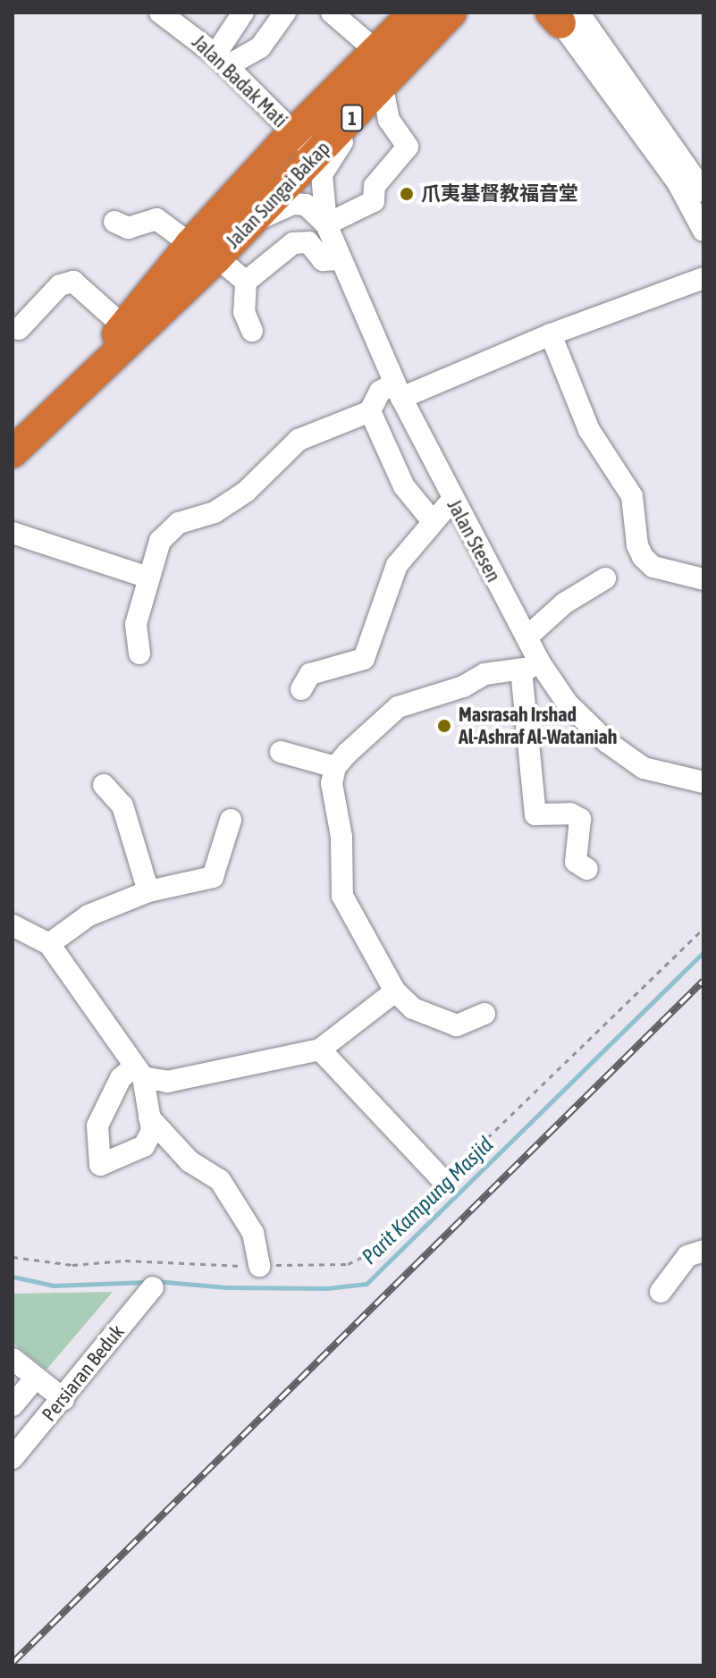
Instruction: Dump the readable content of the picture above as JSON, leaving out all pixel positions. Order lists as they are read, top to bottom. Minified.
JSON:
{"streets":{"highway":["1","Jalan Sungai Bakap"],"street":["Jalan Badak Mati","Jalan Stesen","Persiaran Beduk"]},"crossings":[["Jalan Badak Mati","Jalan Sungai Bakap"],["Jalan Sungai Bakap","Jalan Stesen"]],"water":["Parit Kampung Masjid"],"places":["爪夷基督教福音堂","Masrasah Irshad Al-Ashraf Al-Wataniah"]}
